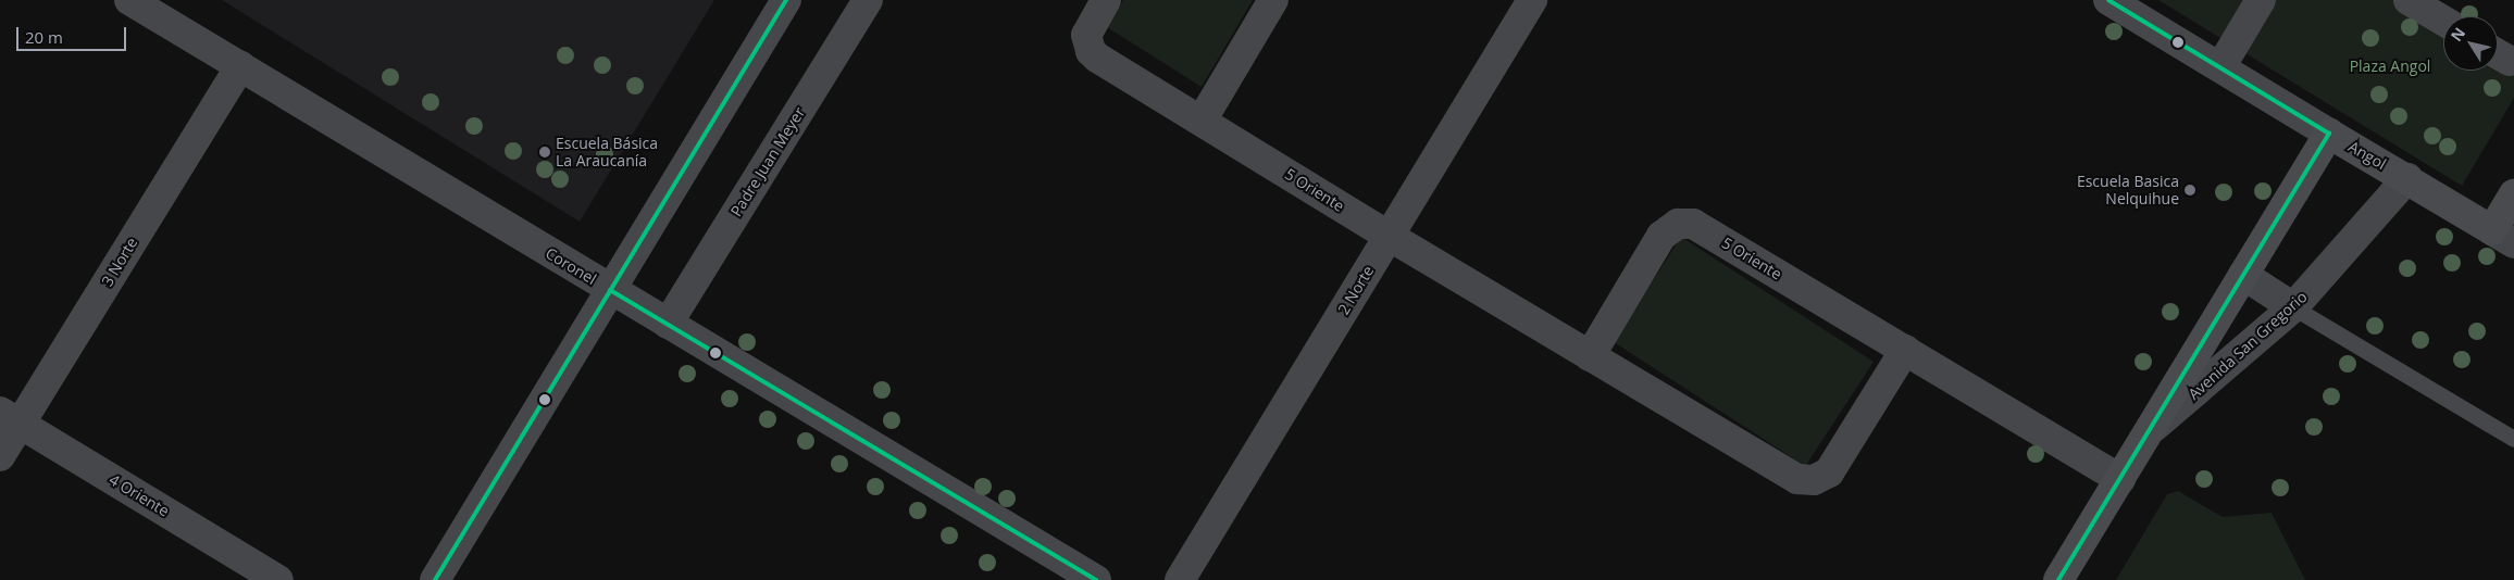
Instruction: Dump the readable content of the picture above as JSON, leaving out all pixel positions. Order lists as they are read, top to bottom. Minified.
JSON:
{"streets":{"main road":["Angol","Avenida San Gregorio"],"street":["Padre Juan Meyer","5 Oriente","3 Norte","Coronel","2 Norte","4 Oriente"]},"crossings":[["Angol","Avenida San Gregorio"],["Padre Juan Meyer","Coronel"],["5 Oriente","2 Norte"],["5 Oriente","Avenida San Gregorio"],["3 Norte","Coronel"],["3 Norte","4 Oriente"]],"parks":["Plaza Angol"],"places":["Escuela Básica La Araucanía","Escuela Basica Nelquihue"],"scale_bar":"20 m","north":"top left"}
